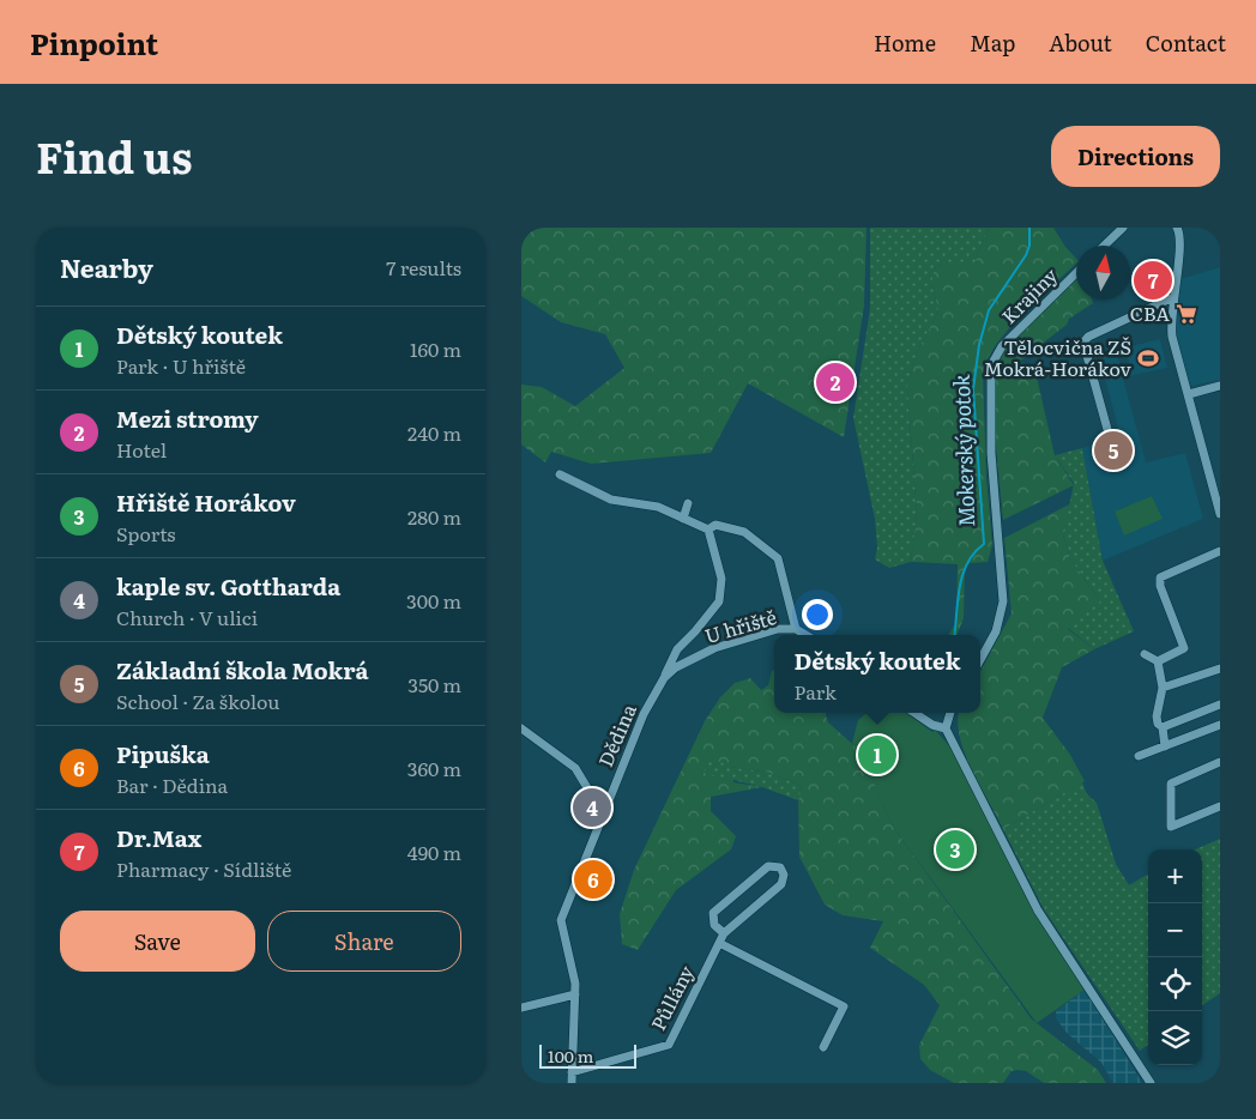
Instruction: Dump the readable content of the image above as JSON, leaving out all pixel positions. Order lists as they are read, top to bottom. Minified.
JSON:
{"streets":{"street":["Krajiny","U hřiště","Dědina","Půllány"]},"crossings":[["U hřiště","Dědina"]],"water":["Mokerský potok"],"places":{"supermarket":["CBA"],"sports":["Tělocvična ZŠ Mokrá-Horákov"]},"scale_bar":"100 m","north":"top","page":{"header":"Pinpoint","nav":["Home","Map","About","Contact"],"title":"Find us","buttons":["Directions",["Save","Share"]],"heading":["Nearby","7 results"],"pins":["7","2","5","1","4","3","6"],"list":[{"mark":"1","name":"Dětský koutek","note":"Park · U hřiště","value":"160 m"},{"mark":"2","name":"Mezi stromy","note":"Hotel","value":"240 m"},{"mark":"3","name":"Hřiště Horákov","note":"Sports","value":"280 m"},{"mark":"4","name":"kaple sv. Gottharda","note":"Church · V ulici","value":"300 m"},{"mark":"5","name":"Základní škola Mokrá","note":"School · Za školou","value":"350 m"},{"mark":"6","name":"Pipuška","note":"Bar · Dědina","value":"360 m"},{"mark":"7","name":"Dr.Max","note":"Pharmacy · Sídliště","value":"490 m"}],"popup":["Dětský koutek","Park"],"map_buttons":["+","−"],"scale":"100 m"}}
